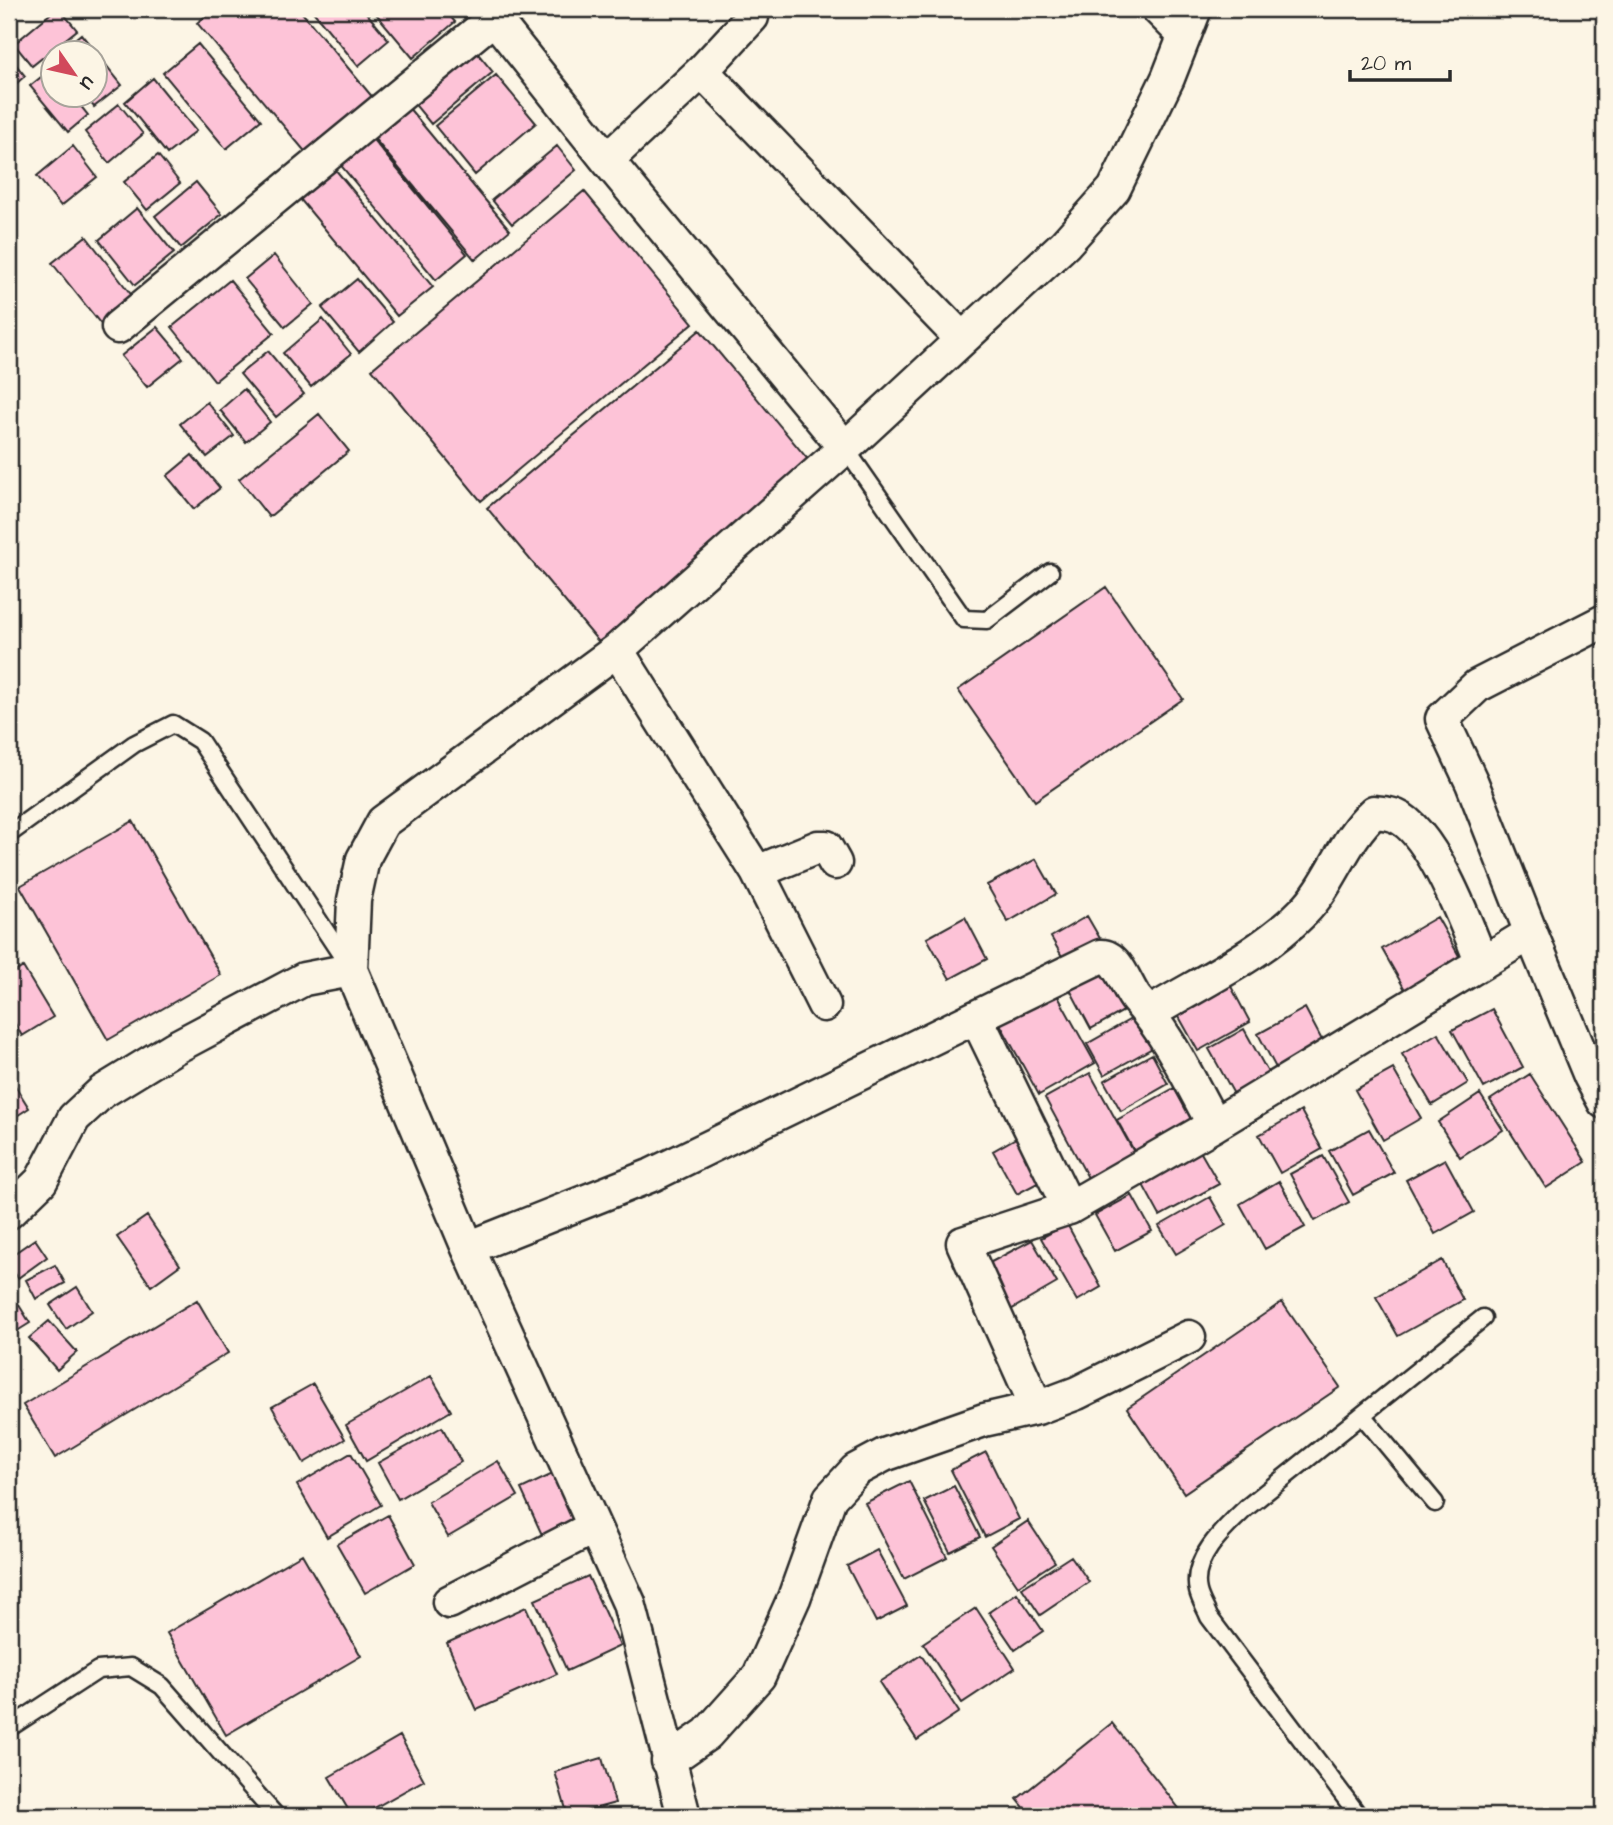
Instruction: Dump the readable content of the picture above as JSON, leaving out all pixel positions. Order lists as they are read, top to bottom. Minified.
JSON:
{"scale_bar":"20 m","north":"bottom right"}
